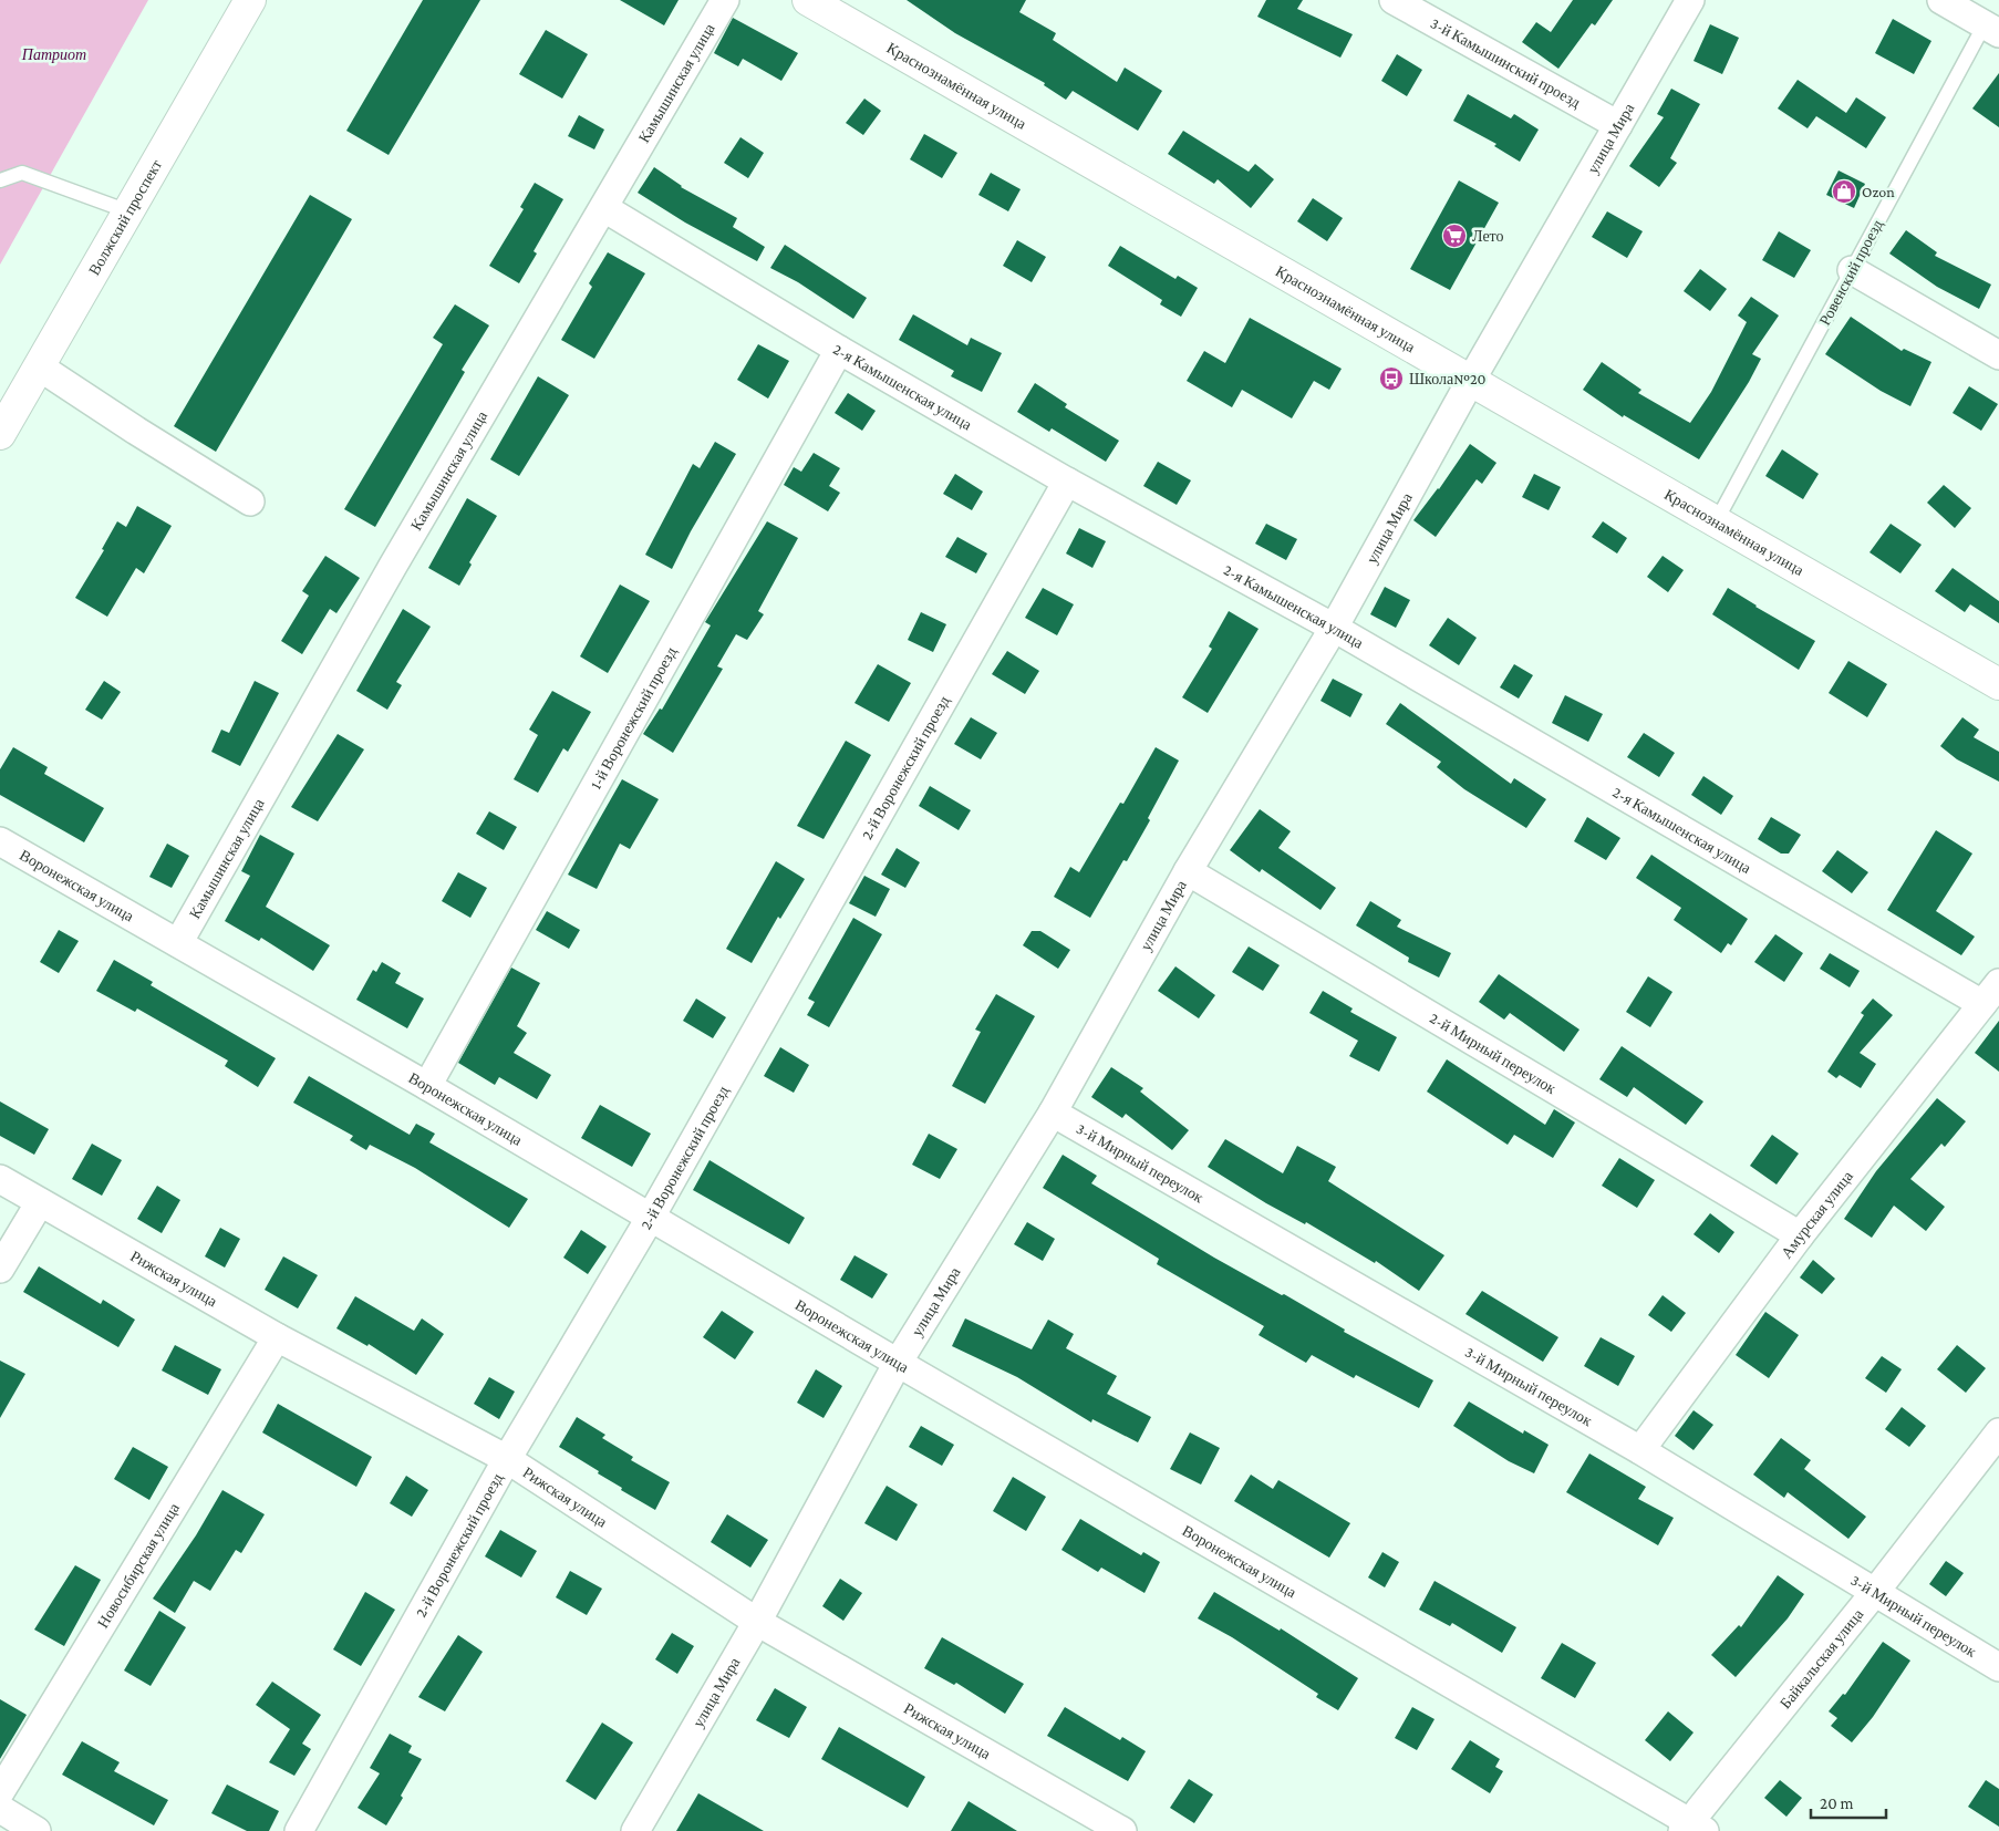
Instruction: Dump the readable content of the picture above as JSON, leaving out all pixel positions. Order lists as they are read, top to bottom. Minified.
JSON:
{"streets":{"street":["3-й Камышинский проезд","Камышинская улица","Краснознамённая улица","улица Мира","Волжский проспект","2-я Камышенская улица","1-й Воронежский проезд","2-й Воронежский проезд","Воронежская улица","2-й Мирный переулок","3-й Мирный переулок","Амурская улица","Рижская улица","Новосибирская улица","Байкальская улица"],"lane":["Ровенский проезд"]},"crossings":[["3-й Камышинский проезд","улица Мира"],["Камышинская улица","2-я Камышенская улица"],["Камышинская улица","Воронежская улица"],["Краснознамённая улица","улица Мира"],["Краснознамённая улица","Ровенский проезд"],["улица Мира","2-я Камышенская улица"],["улица Мира","Воронежская улица"],["улица Мира","2-й Мирный переулок"],["улица Мира","3-й Мирный переулок"],["улица Мира","Рижская улица"],["2-я Камышенская улица","1-й Воронежский проезд"],["2-я Камышенская улица","2-й Воронежский проезд"],["2-я Камышенская улица","Амурская улица"],["1-й Воронежский проезд","Воронежская улица"],["2-й Воронежский проезд","Воронежская улица"],["2-й Воронежский проезд","Рижская улица"],["Воронежская улица","Байкальская улица"],["2-й Мирный переулок","Амурская улица"],["3-й Мирный переулок","Амурская улица"],["3-й Мирный переулок","Байкальская улица"],["Рижская улица","Новосибирская улица"]],"parks":["Патриот"],"places":{"shop":["Ozon"],"supermarket":["Лето"],"bus stop":["Школа№20"]},"scale_bar":"20 m"}
